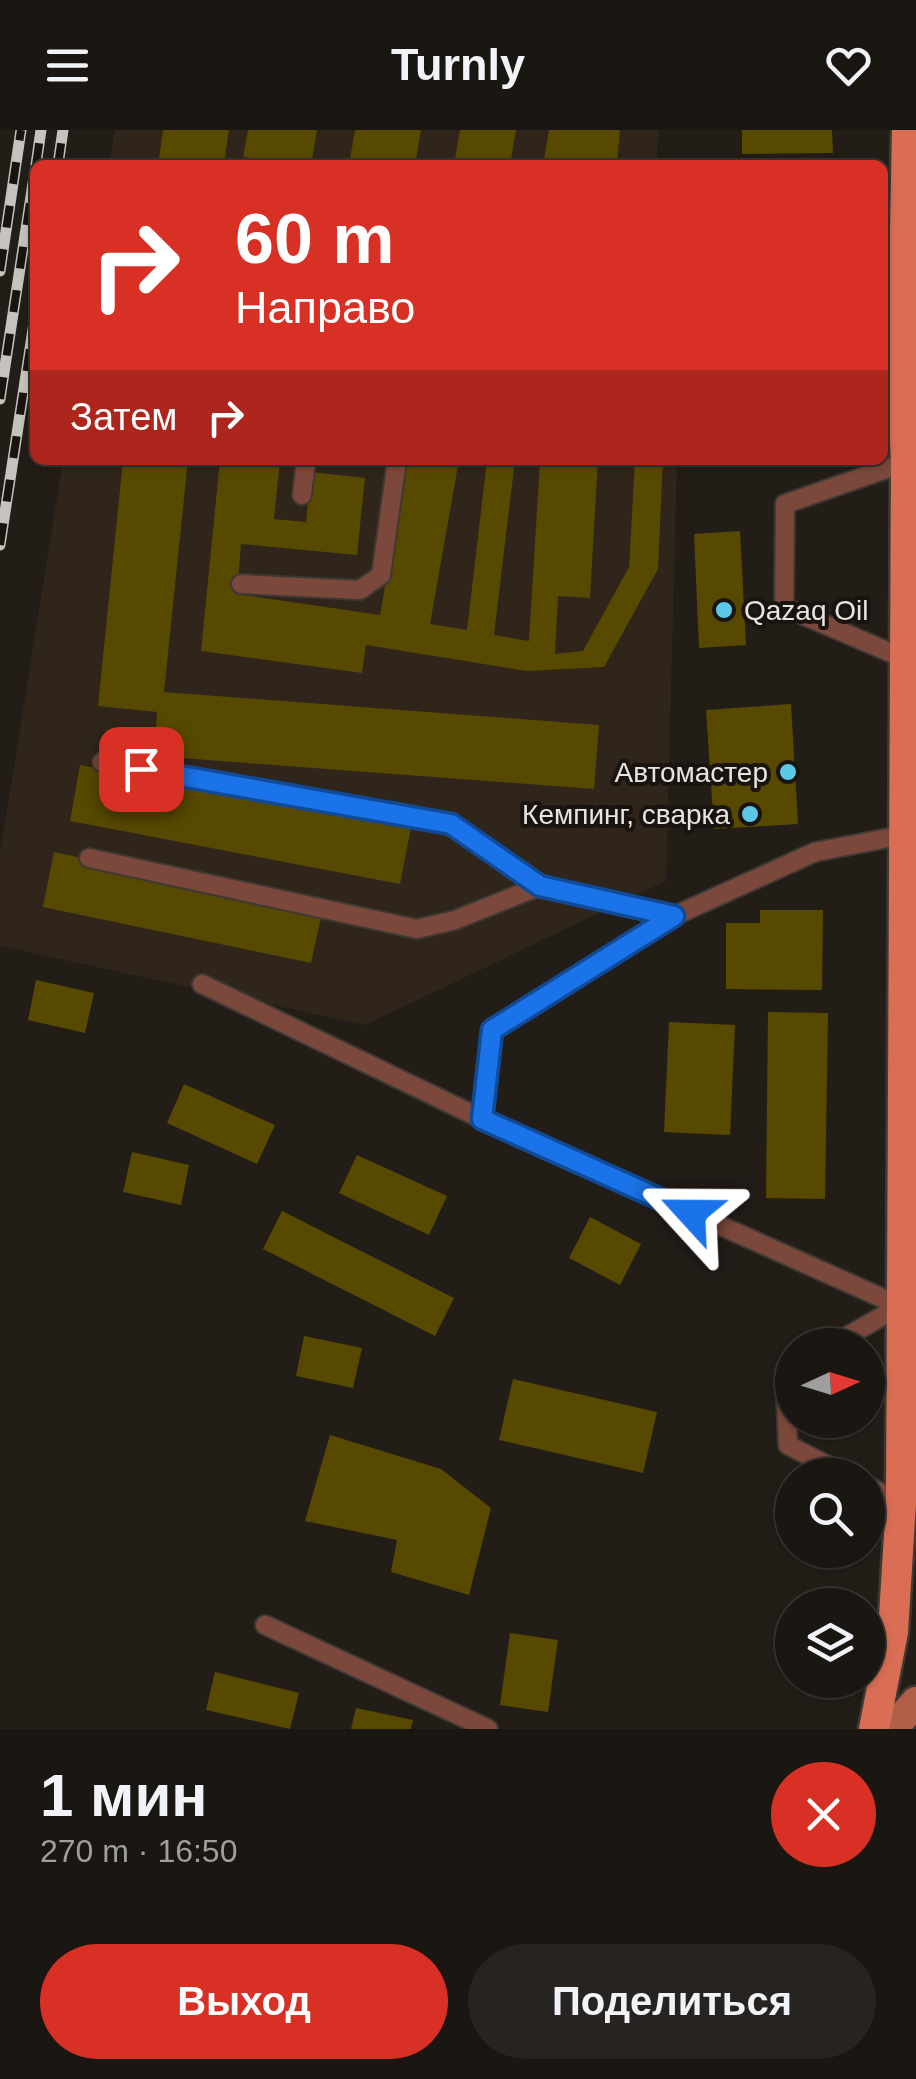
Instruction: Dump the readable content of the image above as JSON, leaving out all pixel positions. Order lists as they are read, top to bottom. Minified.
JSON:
{"places":["Qazaq Oil","Автомастер","Кемпинг, сварка"],"north":"right","page":{"header":"Turnly","turn":["60 m","Направо"],"then":"Затем","heading":["1 мин","270 m · 16:50"],"buttons":["Выход","Поделиться"]}}
